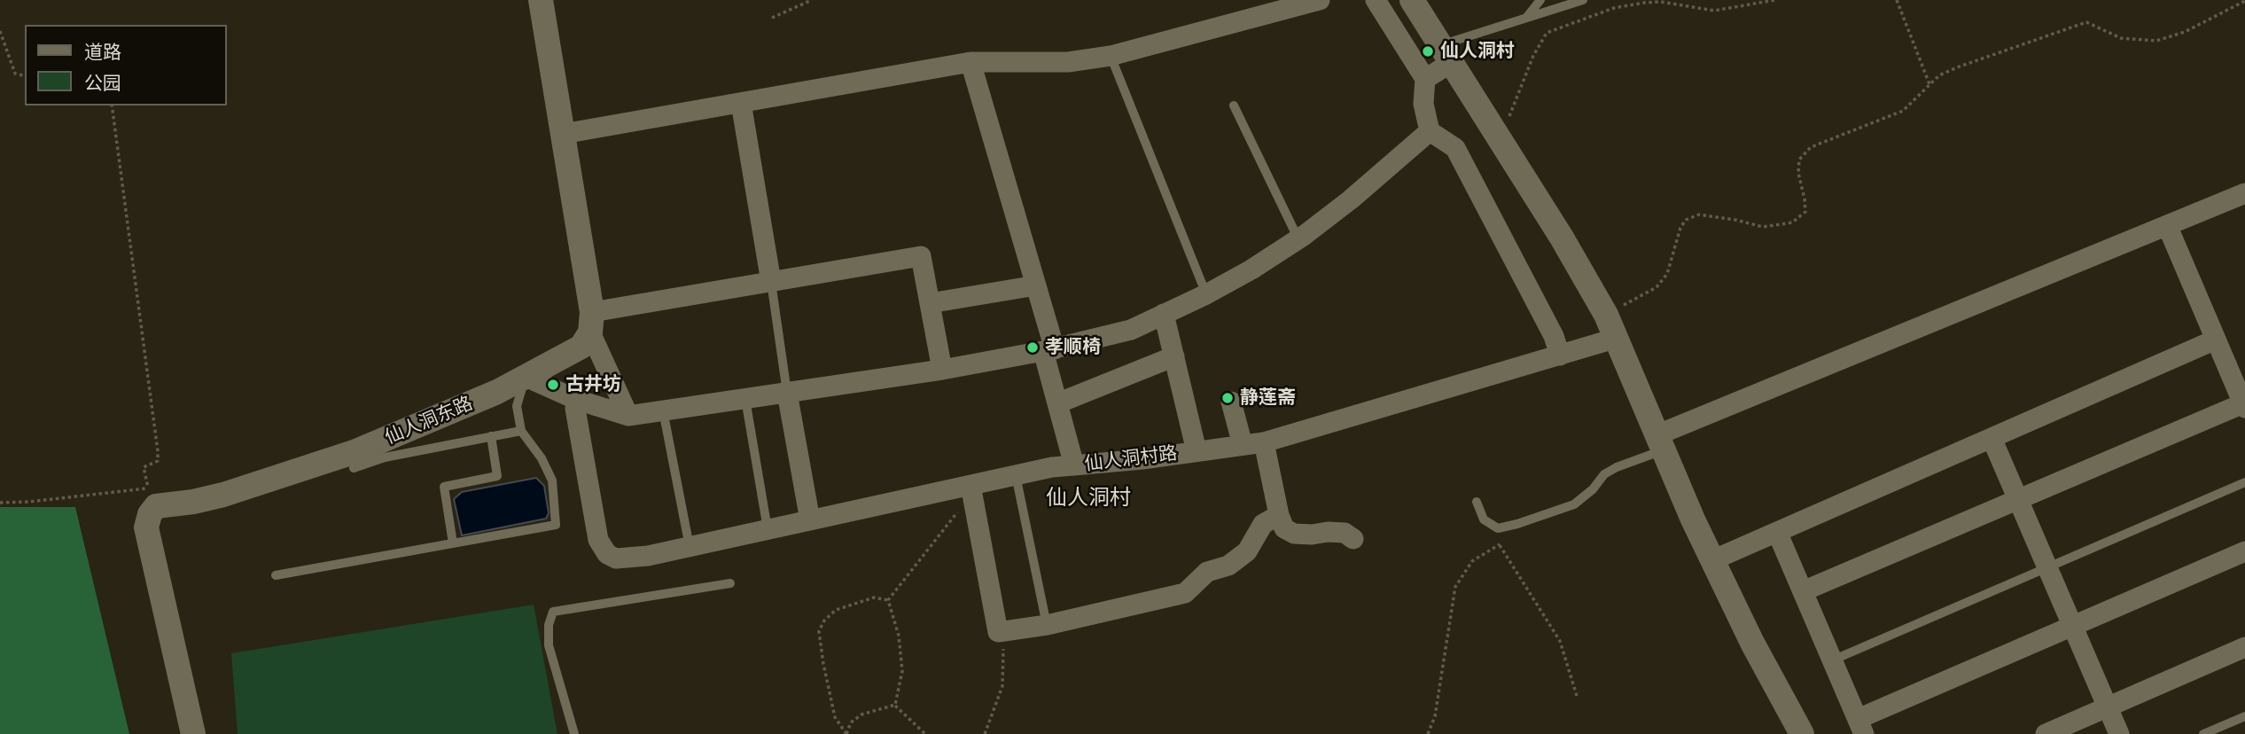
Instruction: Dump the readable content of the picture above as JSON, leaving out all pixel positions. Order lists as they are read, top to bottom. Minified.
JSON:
{"streets":{"street":["仙人洞东路","仙人洞村路"]},"districts":["仙人洞村"],"places":["仙人洞村","孝顺椅","古井坊","静莲斋"],"legend":["道路","公园"]}
